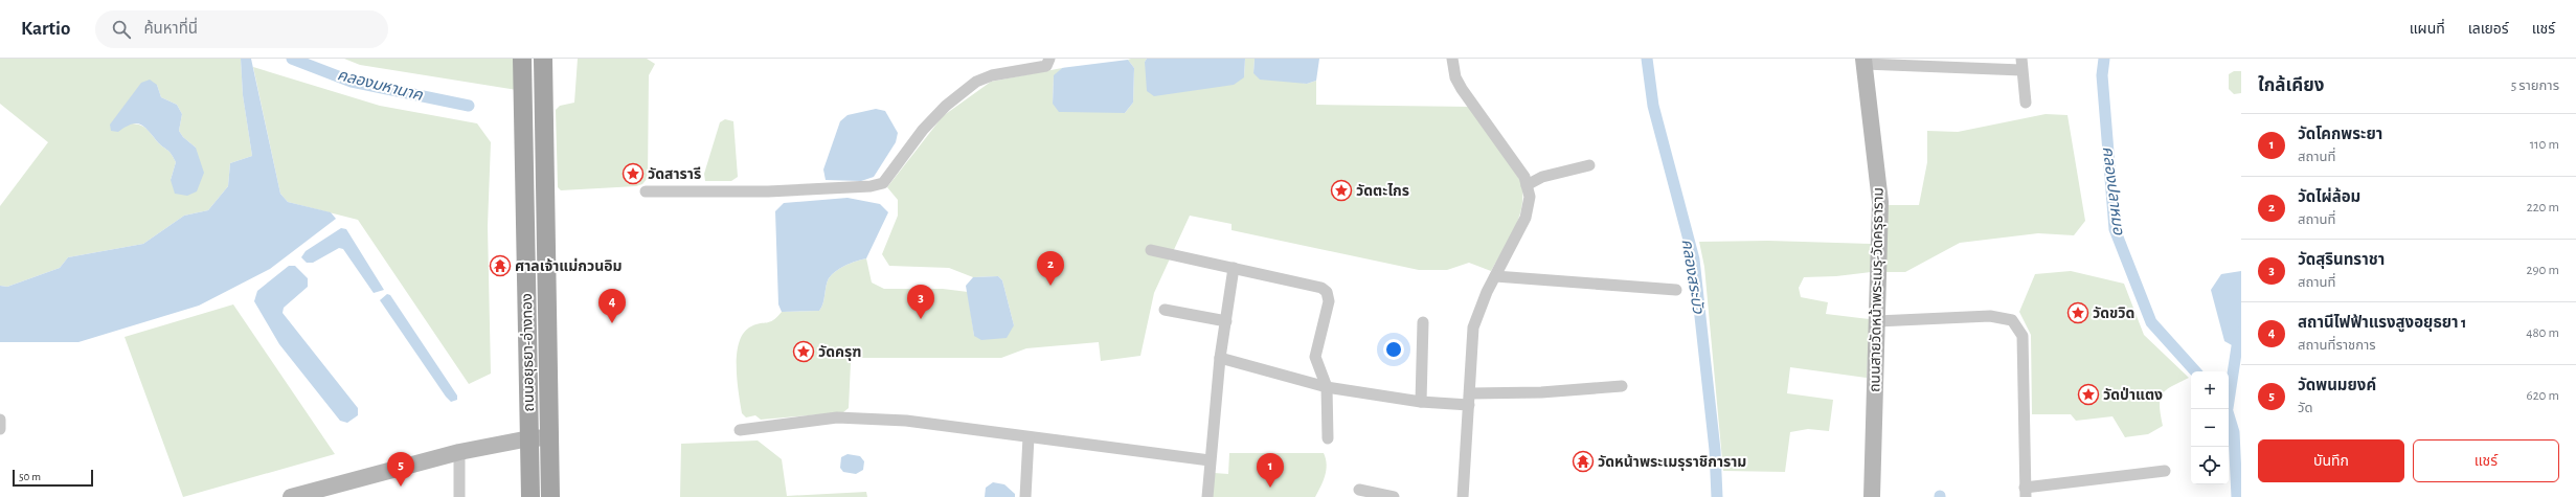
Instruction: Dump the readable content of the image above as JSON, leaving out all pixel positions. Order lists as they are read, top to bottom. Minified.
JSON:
{"streets":{"main road":["ถนนอยุธยา-อ่างทอง"],"street":["ถนนสายวัดหน้าพระเมรุ-วัดครุธาราม"]},"water":["คลองมหานาค","คลองปลาหมอ","คลองสระบัว"],"places":{"place":["วัดสารารี","วัดตะไกร","วัดขวิด","วัดครุฑ","วัดป่าแตง"],"temple":["ศาลเจ้าแม่กวนอิม","วัดหน้าพระเมรุราชิการาม"]},"scale_bar":"50 m","page":{"header":"Kartio","search":"ค้นหาที่นี่","nav":["แผนที่","เลเยอร์","แชร์"],"heading":["ใกล้เคียง","5 รายการ"],"list":[{"mark":"1","name":"วัดโคกพระยา","note":"สถานที่","value":"110 m"},{"mark":"2","name":"วัดไผ่ล้อม","note":"สถานที่","value":"220 m"},{"mark":"3","name":"วัดสุรินทราชา","note":"สถานที่","value":"290 m"},{"mark":"4","name":"สถานีไฟฟ้าแรงสูงอยุธยา 1","note":"สถานที่ราชการ","value":"480 m"},{"mark":"5","name":"วัดพนมยงค์","note":"วัด","value":"620 m"}],"pins":["2","3","4","5","1"],"map_buttons":["+","−"],"buttons":["บันทึก","แชร์"],"scale":"50 m"}}
